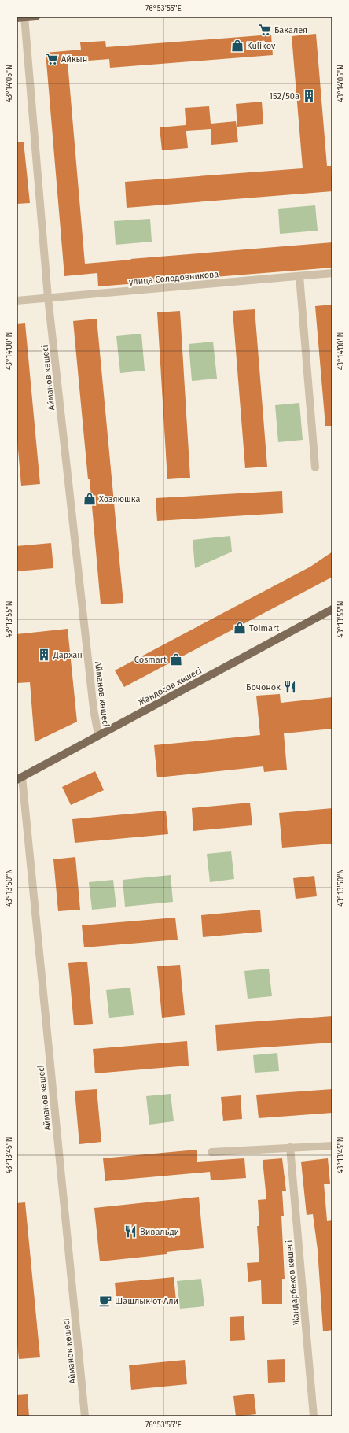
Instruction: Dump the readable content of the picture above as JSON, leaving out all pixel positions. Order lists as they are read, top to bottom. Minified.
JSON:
{"streets":{"main road":["Жандосов көшесі"],"street":["улица Солодовникова","Айманов көшесі","Жандарбеков көшесі"]},"crossings":[["улица Солодовникова","Айманов көшесі"],["Айманов көшесі","Жандосов көшесі"]],"places":{"supermarket":["Бакалея","Айкын"],"shop":["Kulikov","Хозяюшка","Toimart","Cosmart"],"building":["152/50a","Дархан"],"restaurant":["Бочонок","Вивальди"],"cafe":["Шашлык от Али"]},"coordinates":["76°53'55\"E","43°14'05\"N","43°14'00\"N","43°13'55\"N","43°13'50\"N","43°13'45\"N"]}
